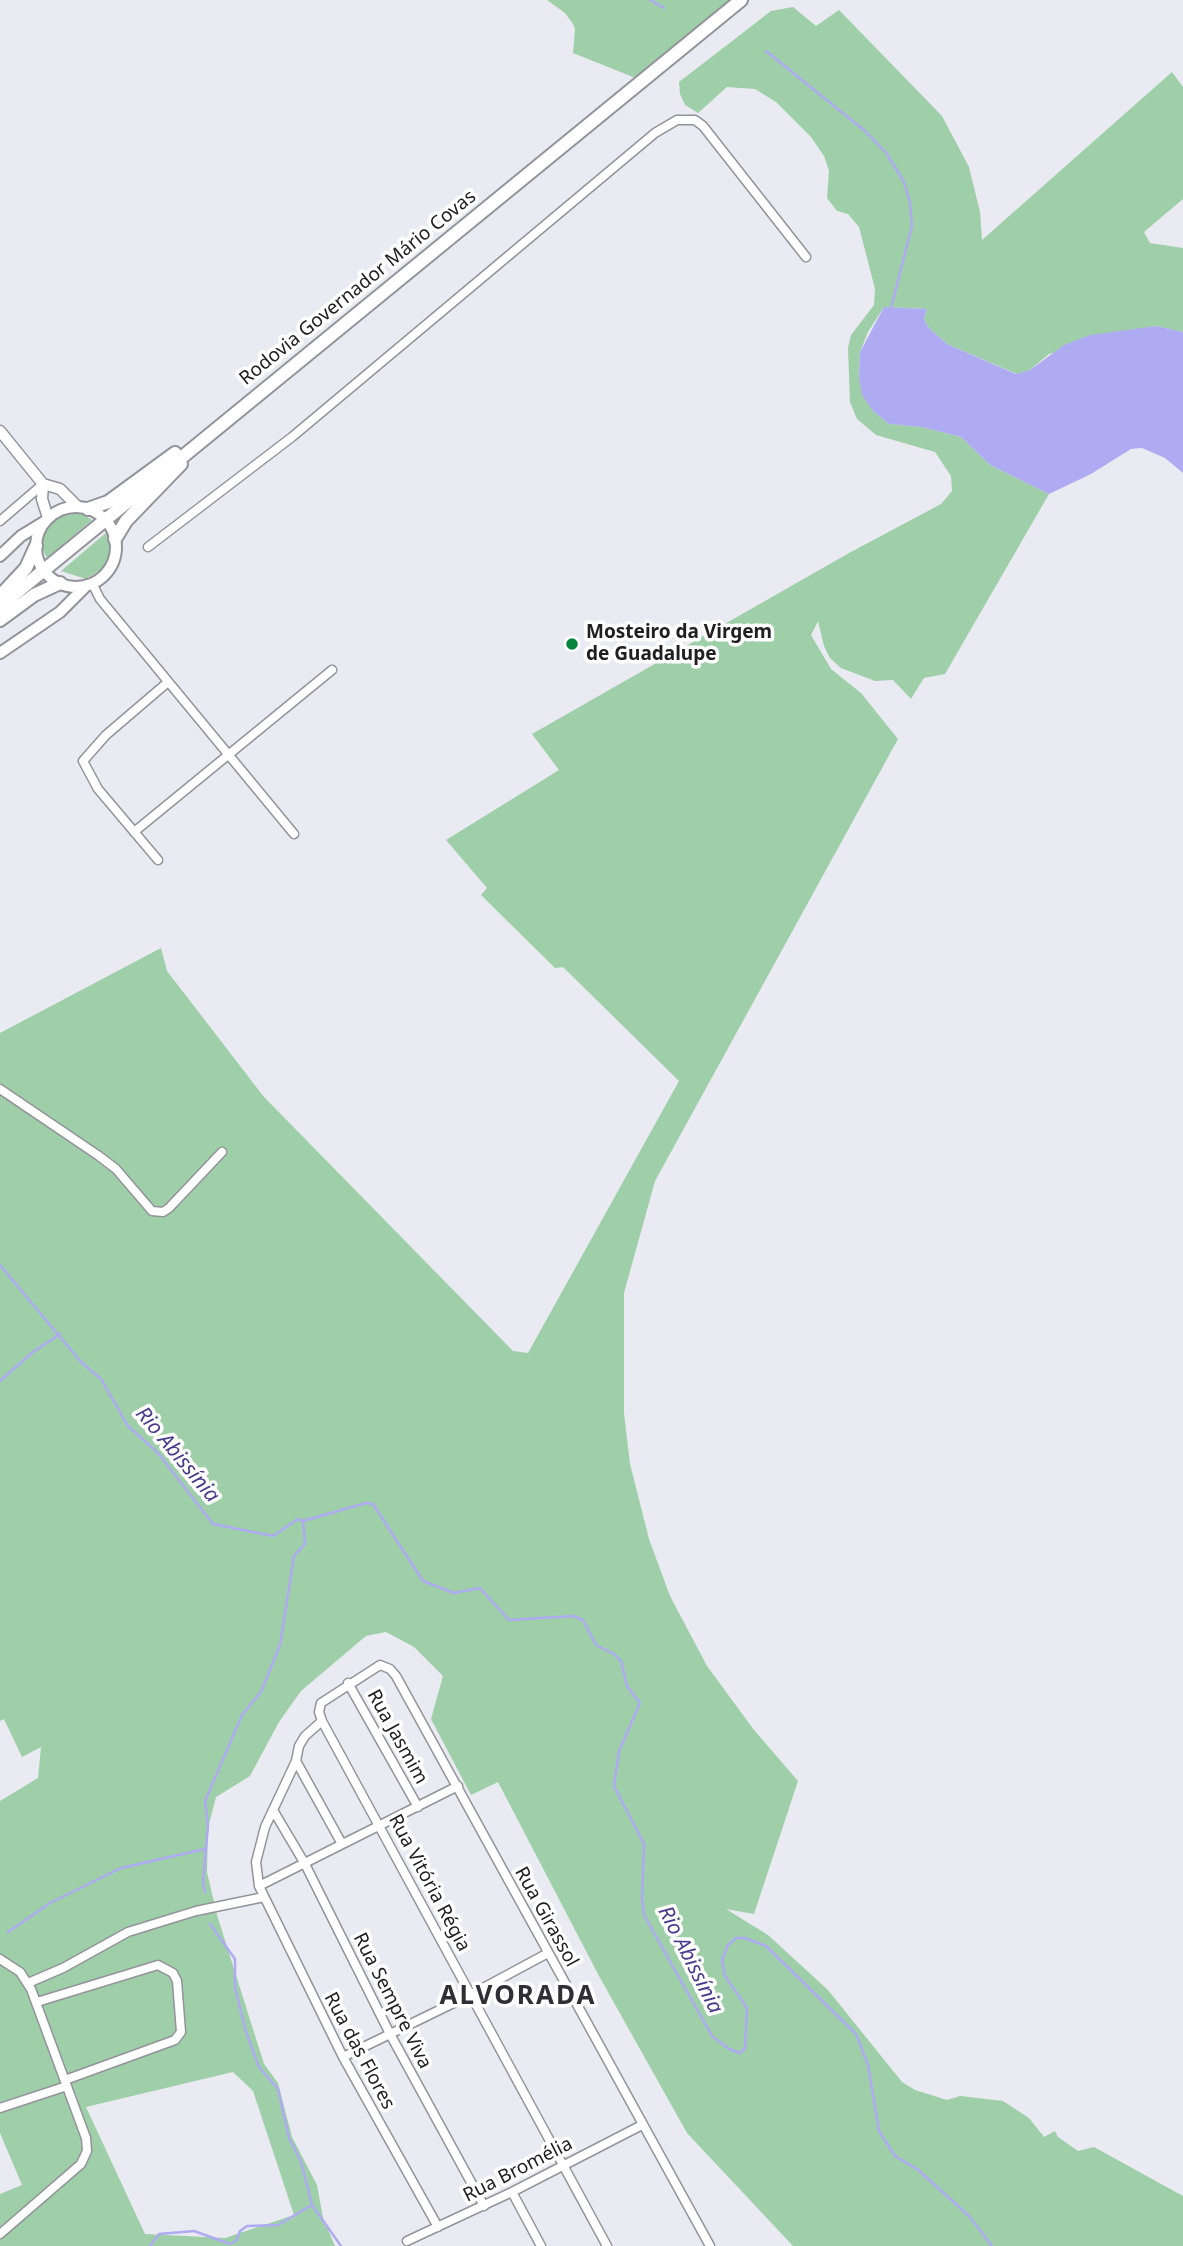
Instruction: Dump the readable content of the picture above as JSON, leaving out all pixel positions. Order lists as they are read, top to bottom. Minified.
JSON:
{"streets":{"highway":["Rodovia Governador Mário Covas"],"street":["Rua Jasmim","Rua Vitória Régia","Rua Girassol","Rua Sempre Viva","Rua das Flores","Rua Bromélia"]},"crossings":[["Rua Jasmim","Rua Girassol"],["Rua Vitória Régia","Rua Bromélia"],["Rua Girassol","Rua Bromélia"],["Rua Sempre Viva","Rua Bromélia"],["Rua das Flores","Rua Bromélia"]],"districts":["ALVORADA"],"water":["Rio Abissínia"],"places":["Mosteiro da Virgem de Guadalupe"]}
